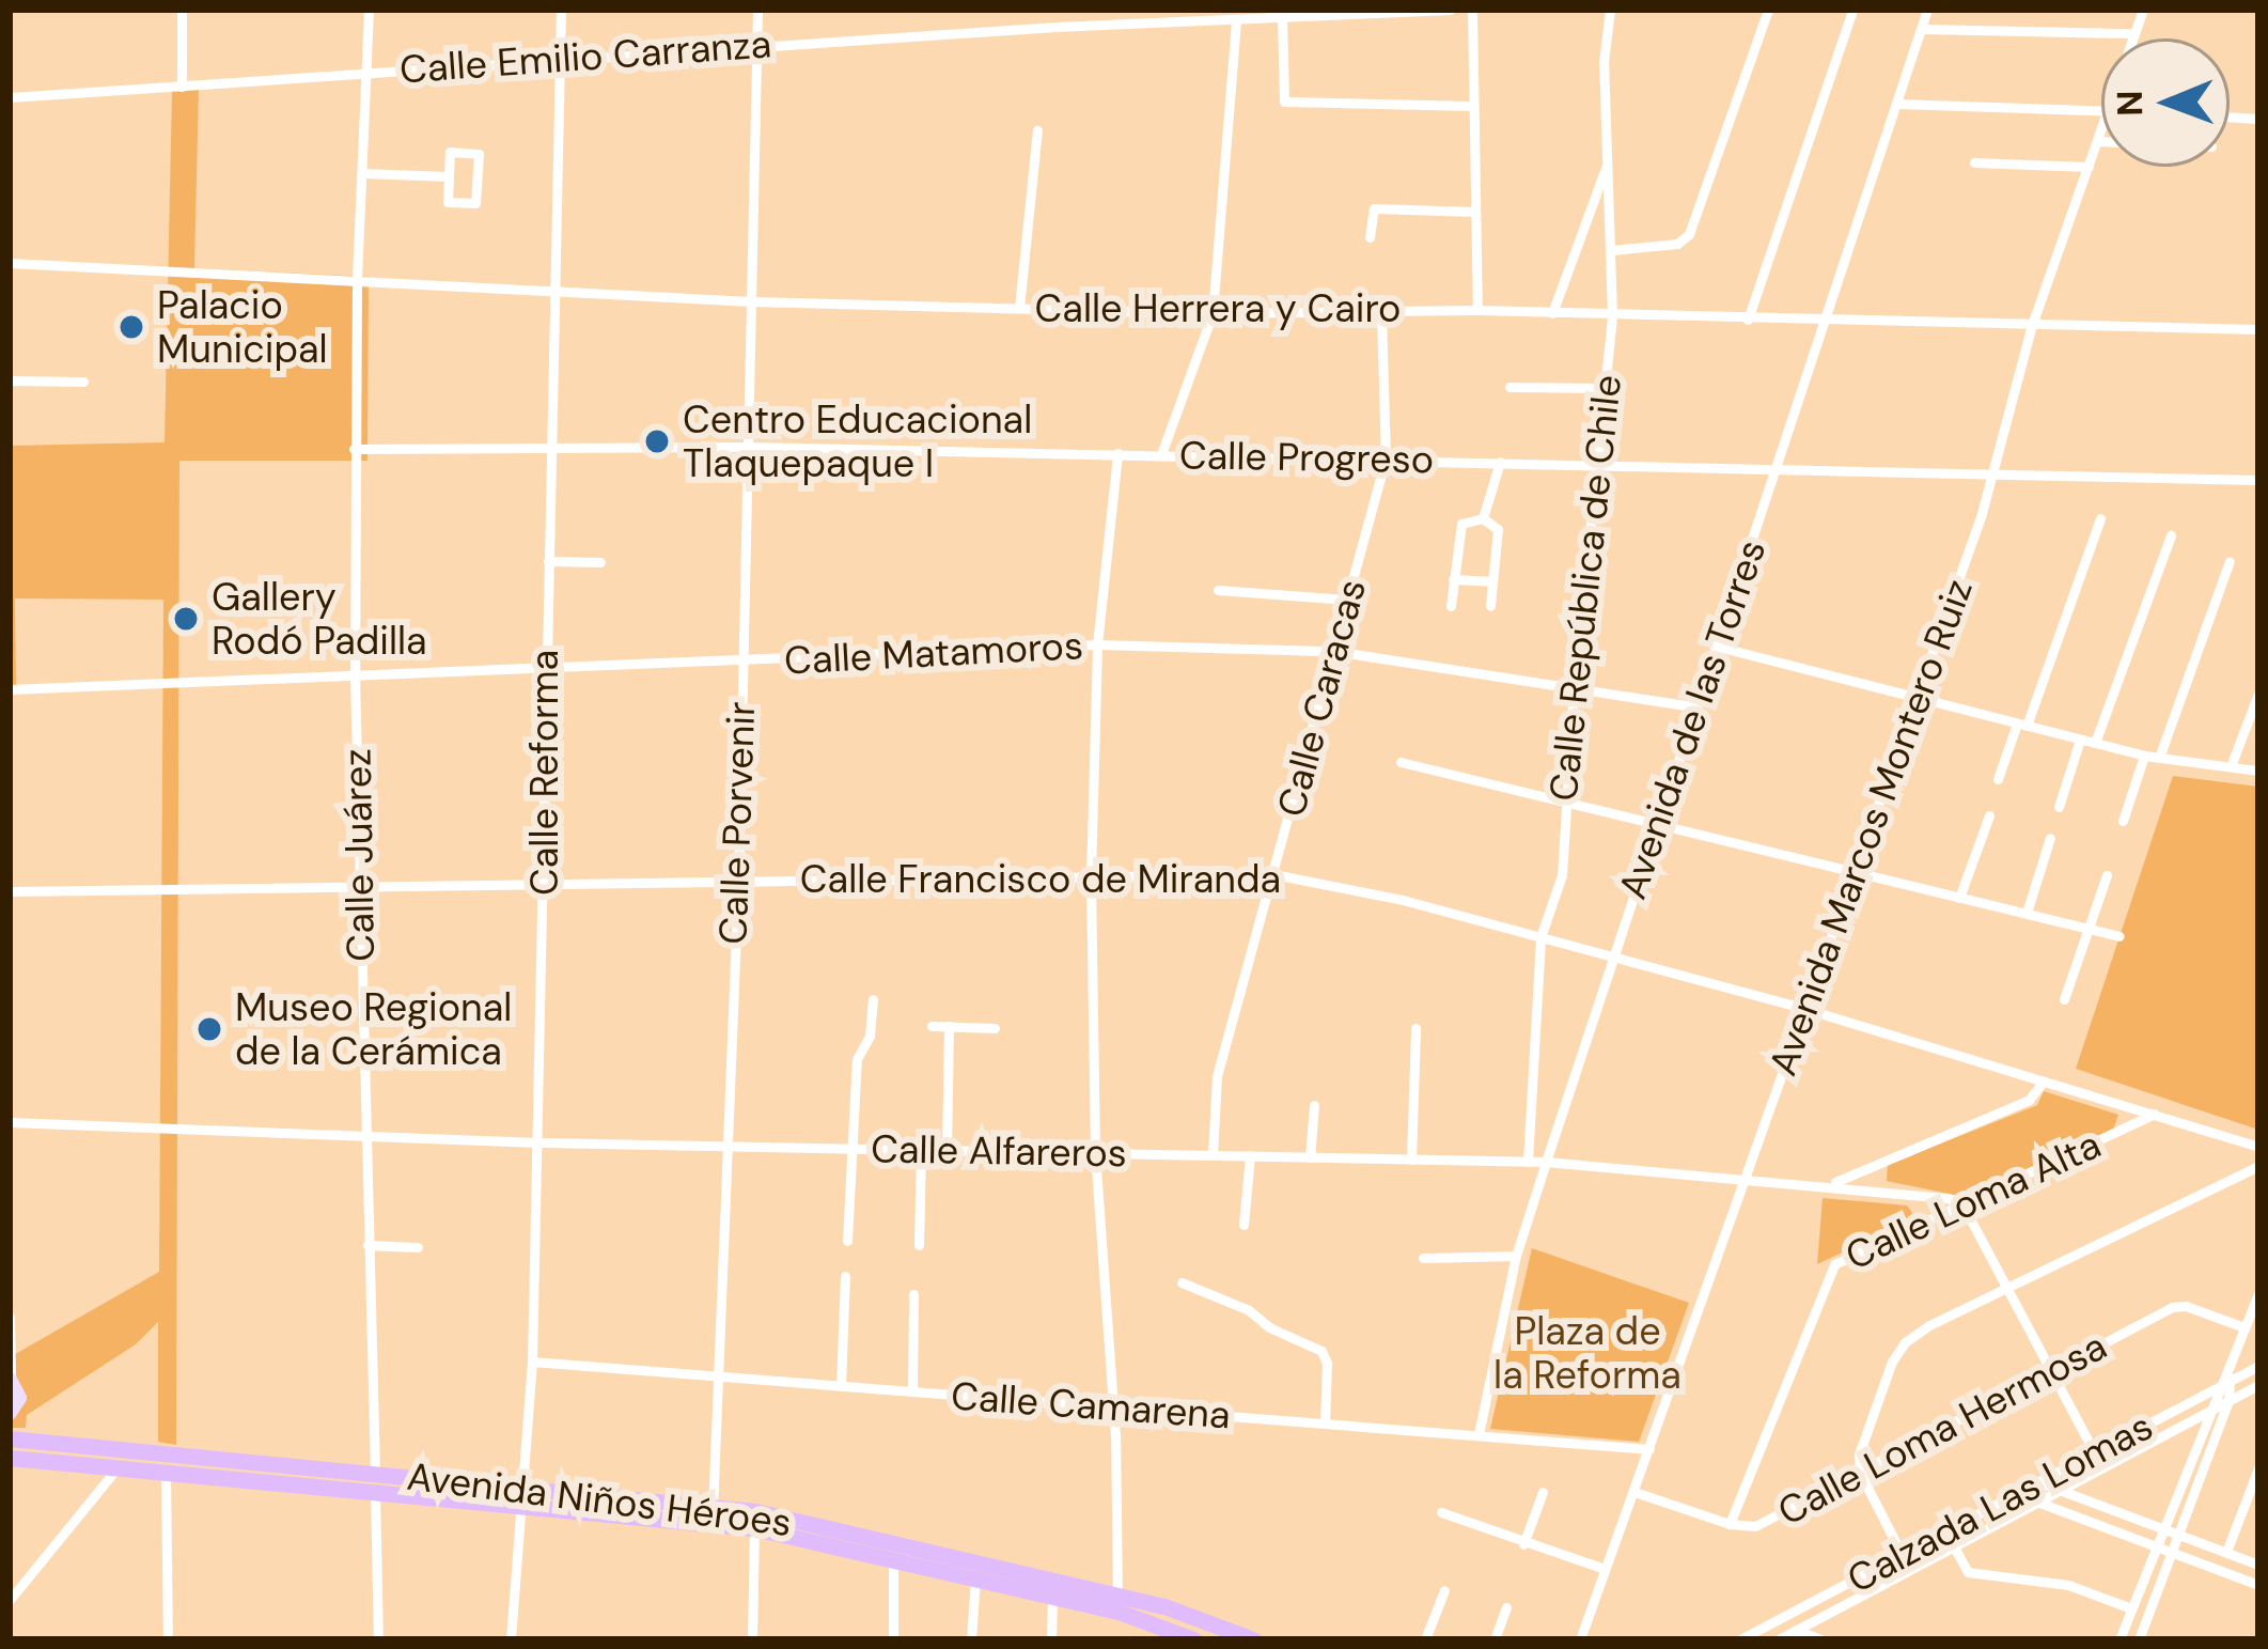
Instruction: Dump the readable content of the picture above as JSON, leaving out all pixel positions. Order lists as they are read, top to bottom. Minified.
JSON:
{"streets":{"main road":["Avenida Niños Héroes"],"street":["Calle Emilio Carranza","Calle Herrera y Cairo","Calle Progreso","Calle República de Chile","Calle Matamoros","Calle Caracas","Avenida de las Torres","Calle Reforma","Calle Porvenir","Avenida Marcos Montero Ruiz","Calle Juárez","Calle Francisco de Miranda","Calle Alfareros","Calle Loma Alta","Calle Camarena","Calle Loma Hermosa","Calzada Las Lomas"]},"crossings":[["Calle Emilio Carranza","Calle Reforma"],["Calle Emilio Carranza","Calle Porvenir"],["Calle Emilio Carranza","Calle Juárez"],["Calle Herrera y Cairo","Calle República de Chile"],["Calle Herrera y Cairo","Calle Caracas"],["Calle Herrera y Cairo","Avenida de las Torres"],["Calle Herrera y Cairo","Calle Reforma"],["Calle Herrera y Cairo","Calle Porvenir"],["Calle Herrera y Cairo","Avenida Marcos Montero Ruiz"],["Calle Herrera y Cairo","Calle Juárez"],["Calle Progreso","Calle República de Chile"],["Calle Progreso","Calle Caracas"],["Calle Progreso","Avenida de las Torres"],["Calle Progreso","Calle Reforma"],["Calle Progreso","Calle Porvenir"],["Calle Progreso","Avenida Marcos Montero Ruiz"],["Calle Progreso","Calle Juárez"],["Calle República de Chile","Calle Matamoros"],["Calle República de Chile","Calle Francisco de Miranda"],["Calle República de Chile","Calle Alfareros"],["Calle Matamoros","Calle Caracas"],["Calle Matamoros","Avenida de las Torres"],["Calle Matamoros","Calle Reforma"],["Calle Matamoros","Calle Porvenir"],["Calle Matamoros","Calle Juárez"],["Calle Caracas","Calle Francisco de Miranda"],["Calle Caracas","Calle Alfareros"],["Avenida de las Torres","Calle Francisco de Miranda"],["Avenida de las Torres","Calle Alfareros"],["Avenida de las Torres","Calle Camarena"],["Calle Reforma","Calle Francisco de Miranda"],["Calle Reforma","Calle Alfareros"],["Calle Reforma","Calle Camarena"],["Calle Reforma","Avenida Niños Héroes"],["Calle Porvenir","Calle Francisco de Miranda"],["Calle Porvenir","Calle Alfareros"],["Calle Porvenir","Calle Camarena"],["Calle Porvenir","Avenida Niños Héroes"],["Avenida Marcos Montero Ruiz","Calle Francisco de Miranda"],["Avenida Marcos Montero Ruiz","Calle Alfareros"],["Avenida Marcos Montero Ruiz","Calle Camarena"],["Avenida Marcos Montero Ruiz","Calle Loma Hermosa"],["Calle Juárez","Calle Francisco de Miranda"],["Calle Juárez","Calle Alfareros"],["Calle Juárez","Avenida Niños Héroes"],["Calle Francisco de Miranda","Calle Alfareros"],["Calle Francisco de Miranda","Calle Loma Alta"],["Calle Alfareros","Calle Loma Alta"],["Calle Loma Alta","Calle Loma Hermosa"]],"parks":["Plaza de la Reforma"],"places":["Palacio Municipal","Centro Educacional Tlaquepaque I","Gallery Rodó Padilla","Museo Regional de la Cerámica"],"north":"left"}
